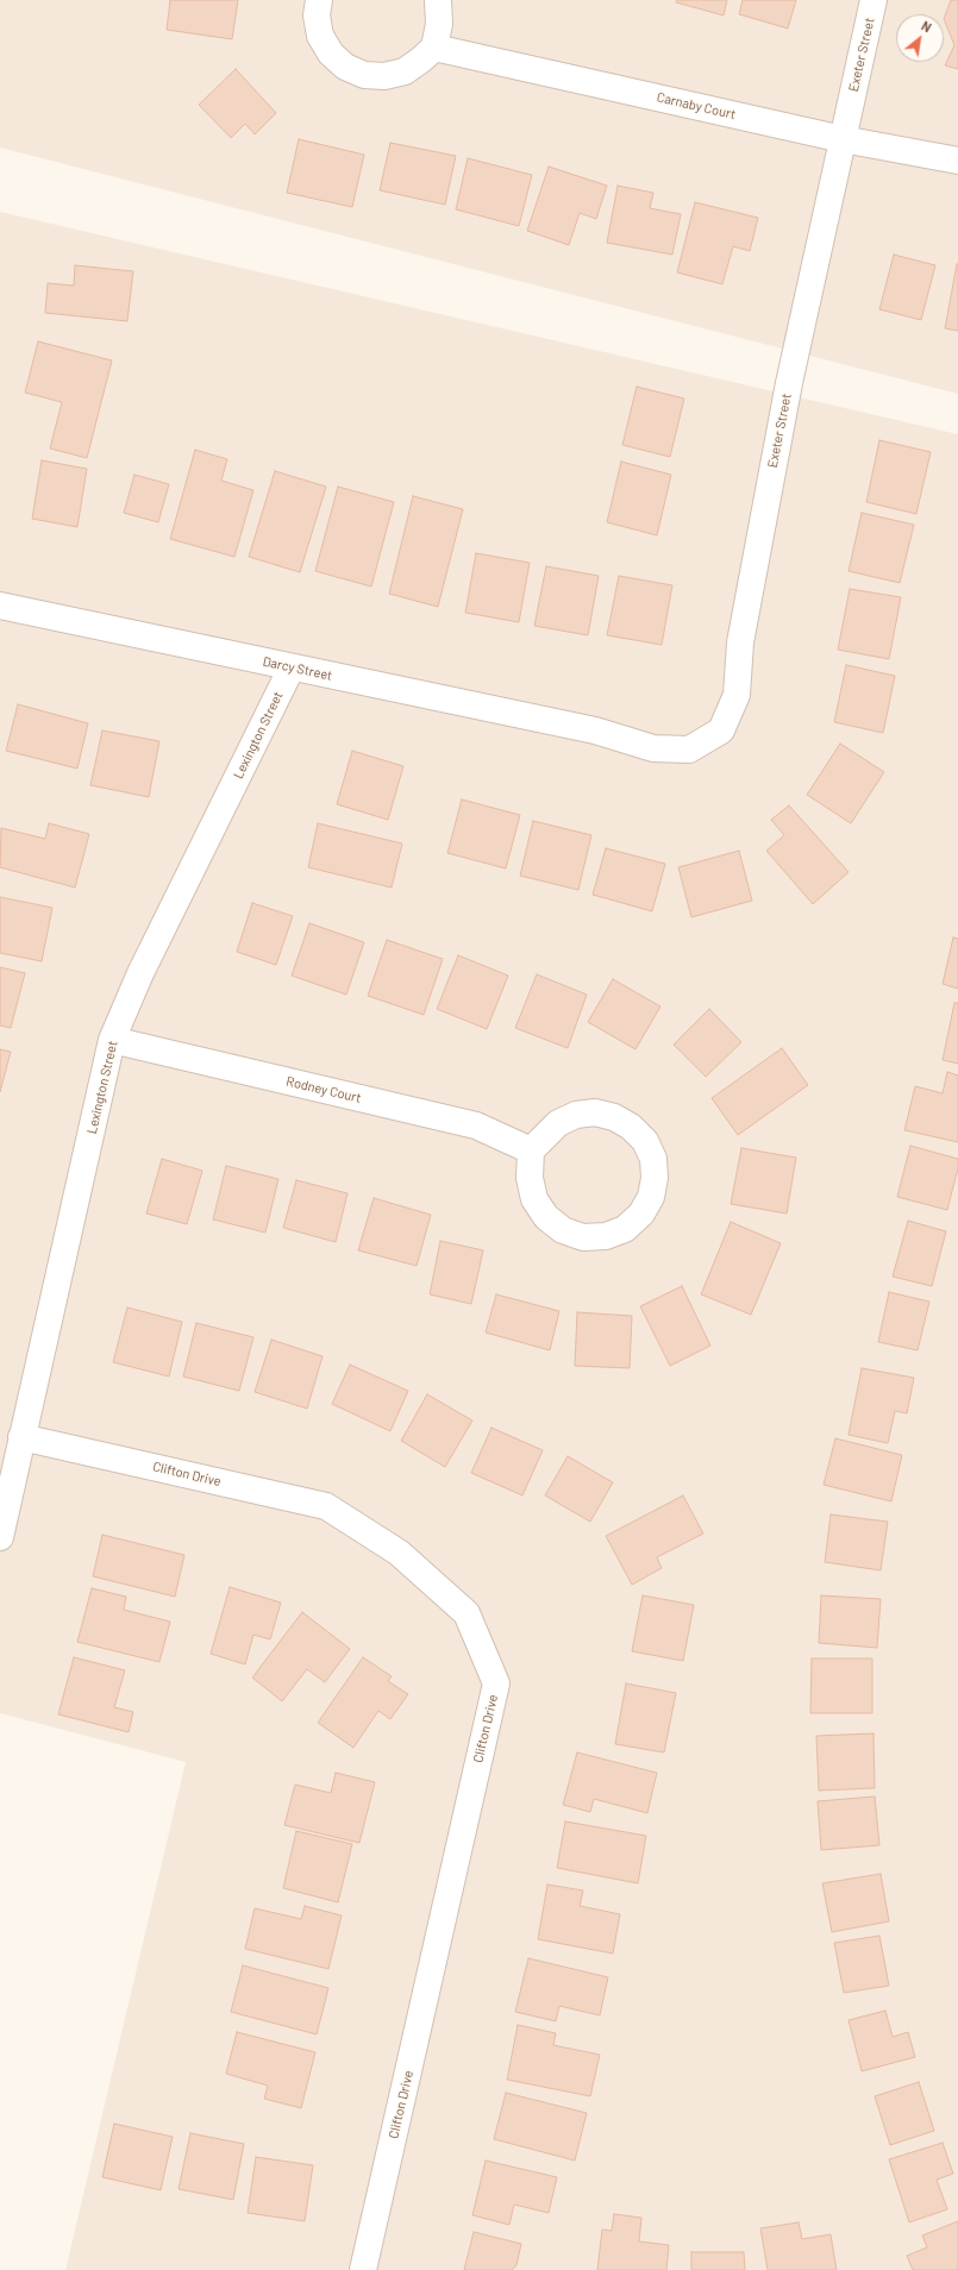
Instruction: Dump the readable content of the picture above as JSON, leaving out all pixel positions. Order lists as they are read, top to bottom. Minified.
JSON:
{"streets":{"street":["Exeter Street","Carnaby Court","Darcy Street","Lexington Street","Rodney Court","Clifton Drive"]},"crossings":[["Exeter Street","Carnaby Court"],["Exeter Street","Darcy Street"],["Darcy Street","Lexington Street"],["Lexington Street","Rodney Court"],["Lexington Street","Clifton Drive"]],"north":"top right"}
